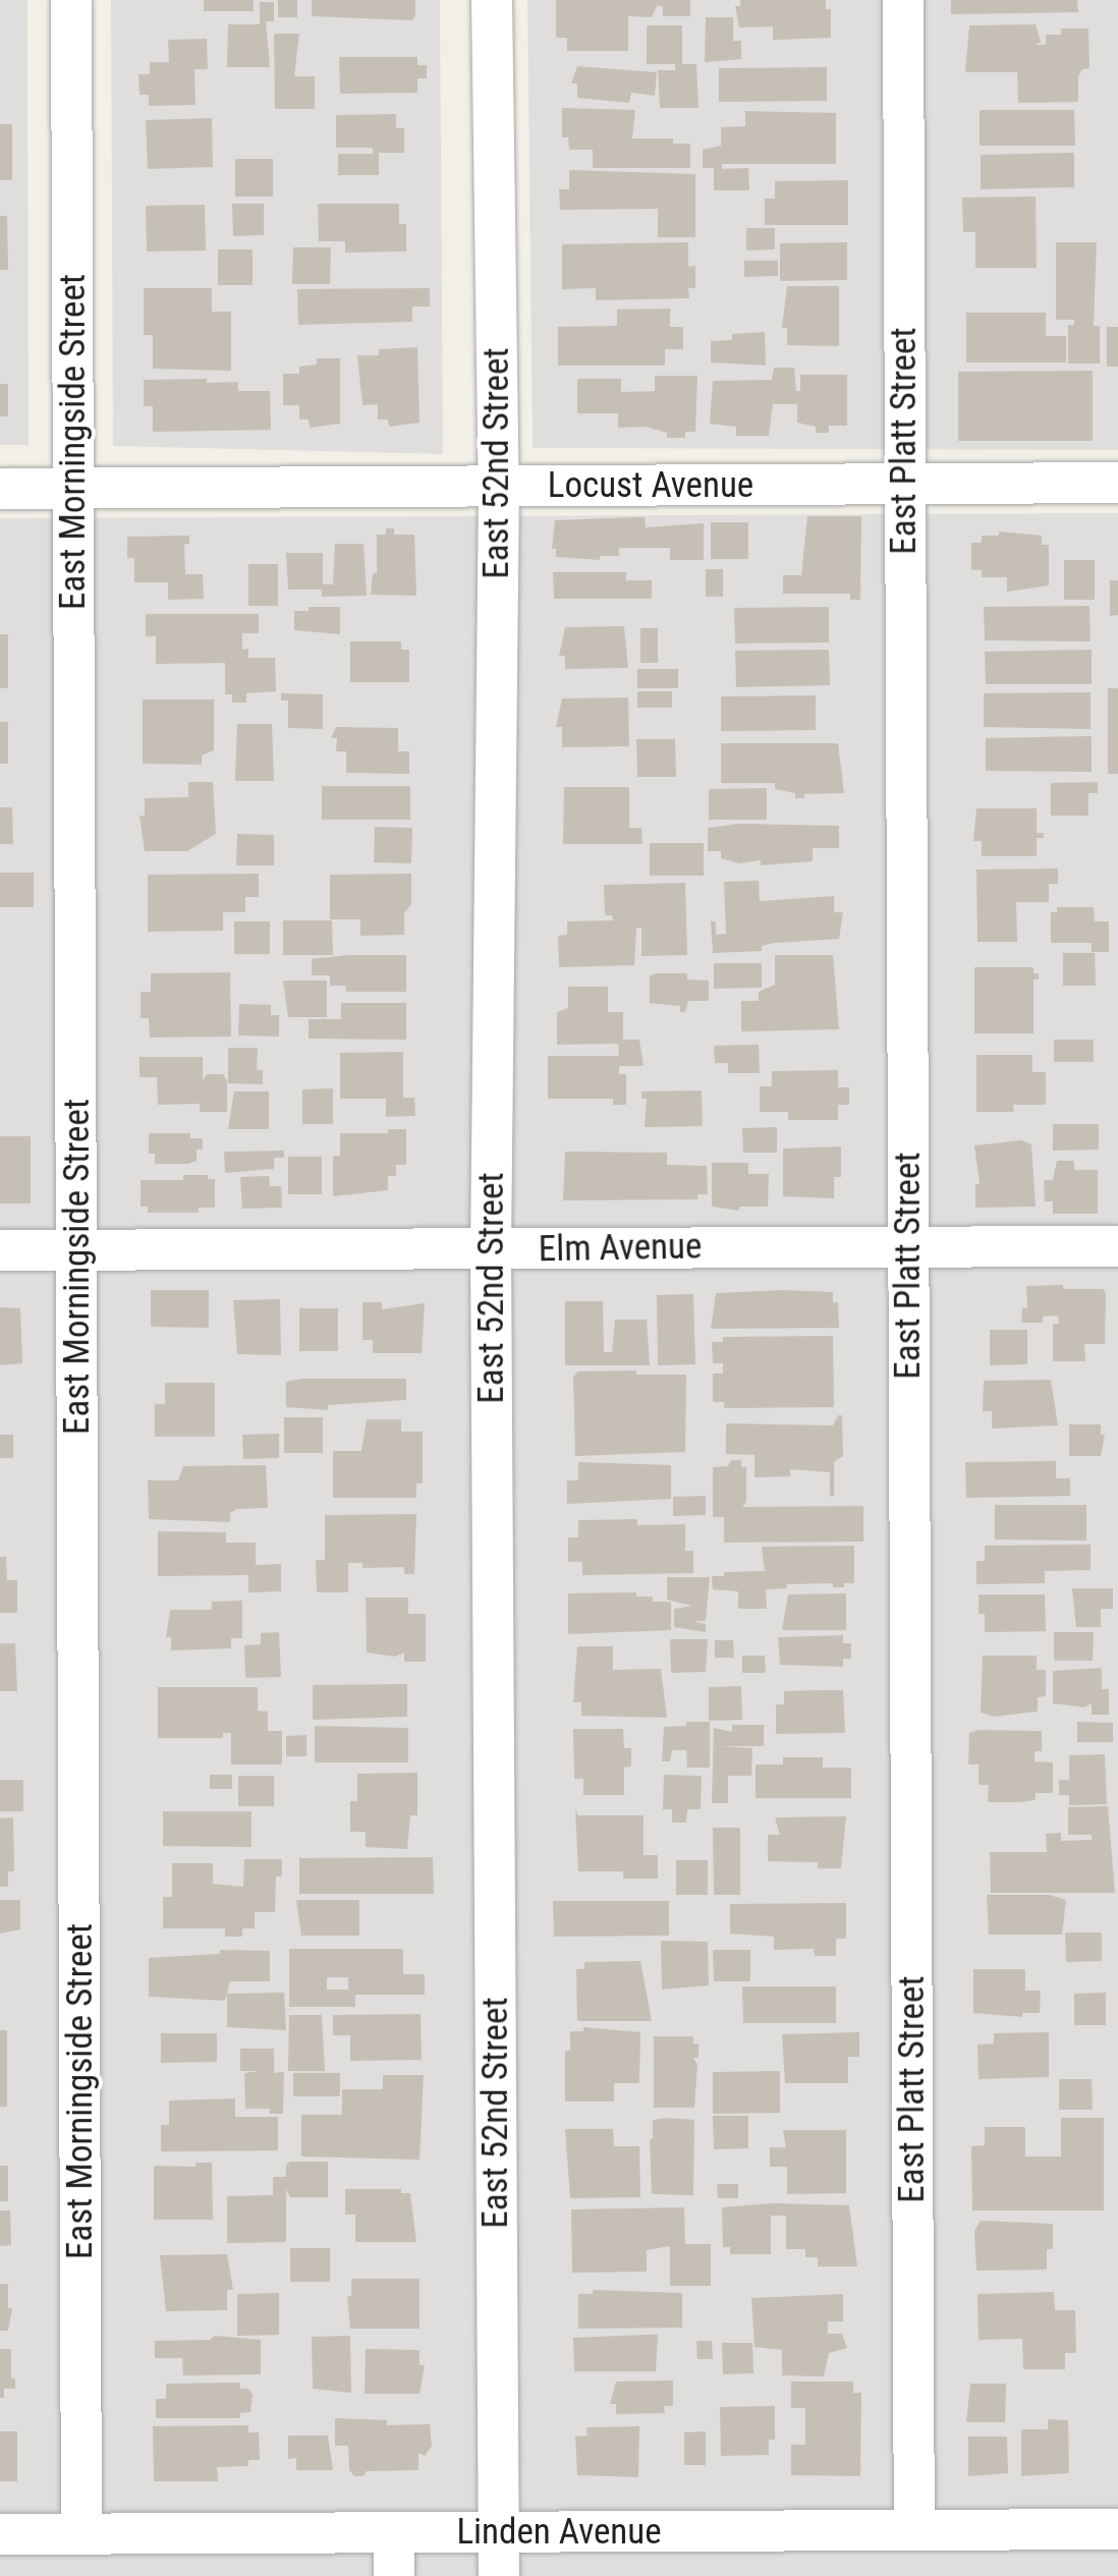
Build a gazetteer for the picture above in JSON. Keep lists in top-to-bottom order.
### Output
{
  "streets": {
    "street": [
      "East Platt Street",
      "East Morningside Street",
      "East 52nd Street",
      "Locust Avenue",
      "Elm Avenue",
      "Linden Avenue"
    ]
  },
  "crossings": [
    ["East Platt Street", "Locust Avenue"],
    ["East Platt Street", "Elm Avenue"],
    ["East Platt Street", "Linden Avenue"],
    ["East Morningside Street", "Locust Avenue"],
    ["East Morningside Street", "Elm Avenue"],
    ["East Morningside Street", "Linden Avenue"],
    ["East 52nd Street", "Locust Avenue"],
    ["East 52nd Street", "Elm Avenue"],
    ["East 52nd Street", "Linden Avenue"]
  ]
}
